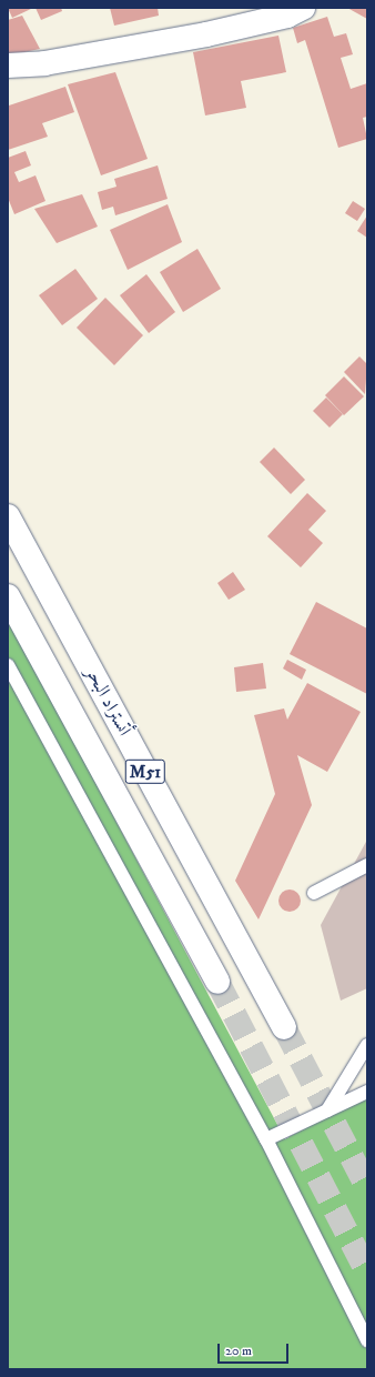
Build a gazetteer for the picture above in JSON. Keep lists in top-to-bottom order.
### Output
{
  "streets": {
    "main road": ["أتستراد البحر", "M51"]
  },
  "scale_bar": "20 m"
}
